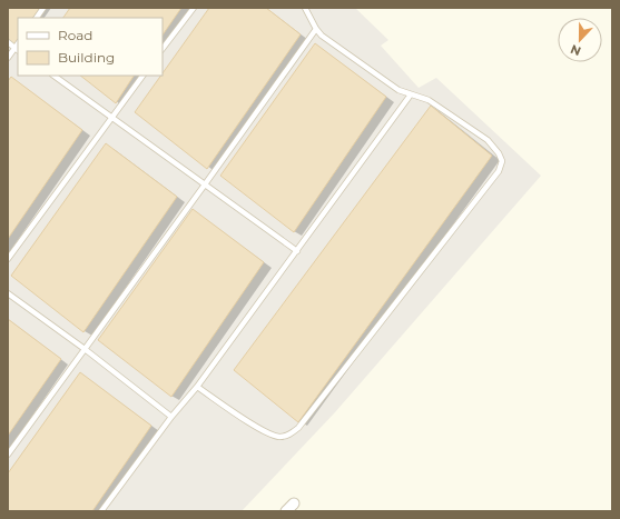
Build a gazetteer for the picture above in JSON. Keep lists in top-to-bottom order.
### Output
{
  "legend": ["Road", "Building"],
  "north": "bottom"
}
